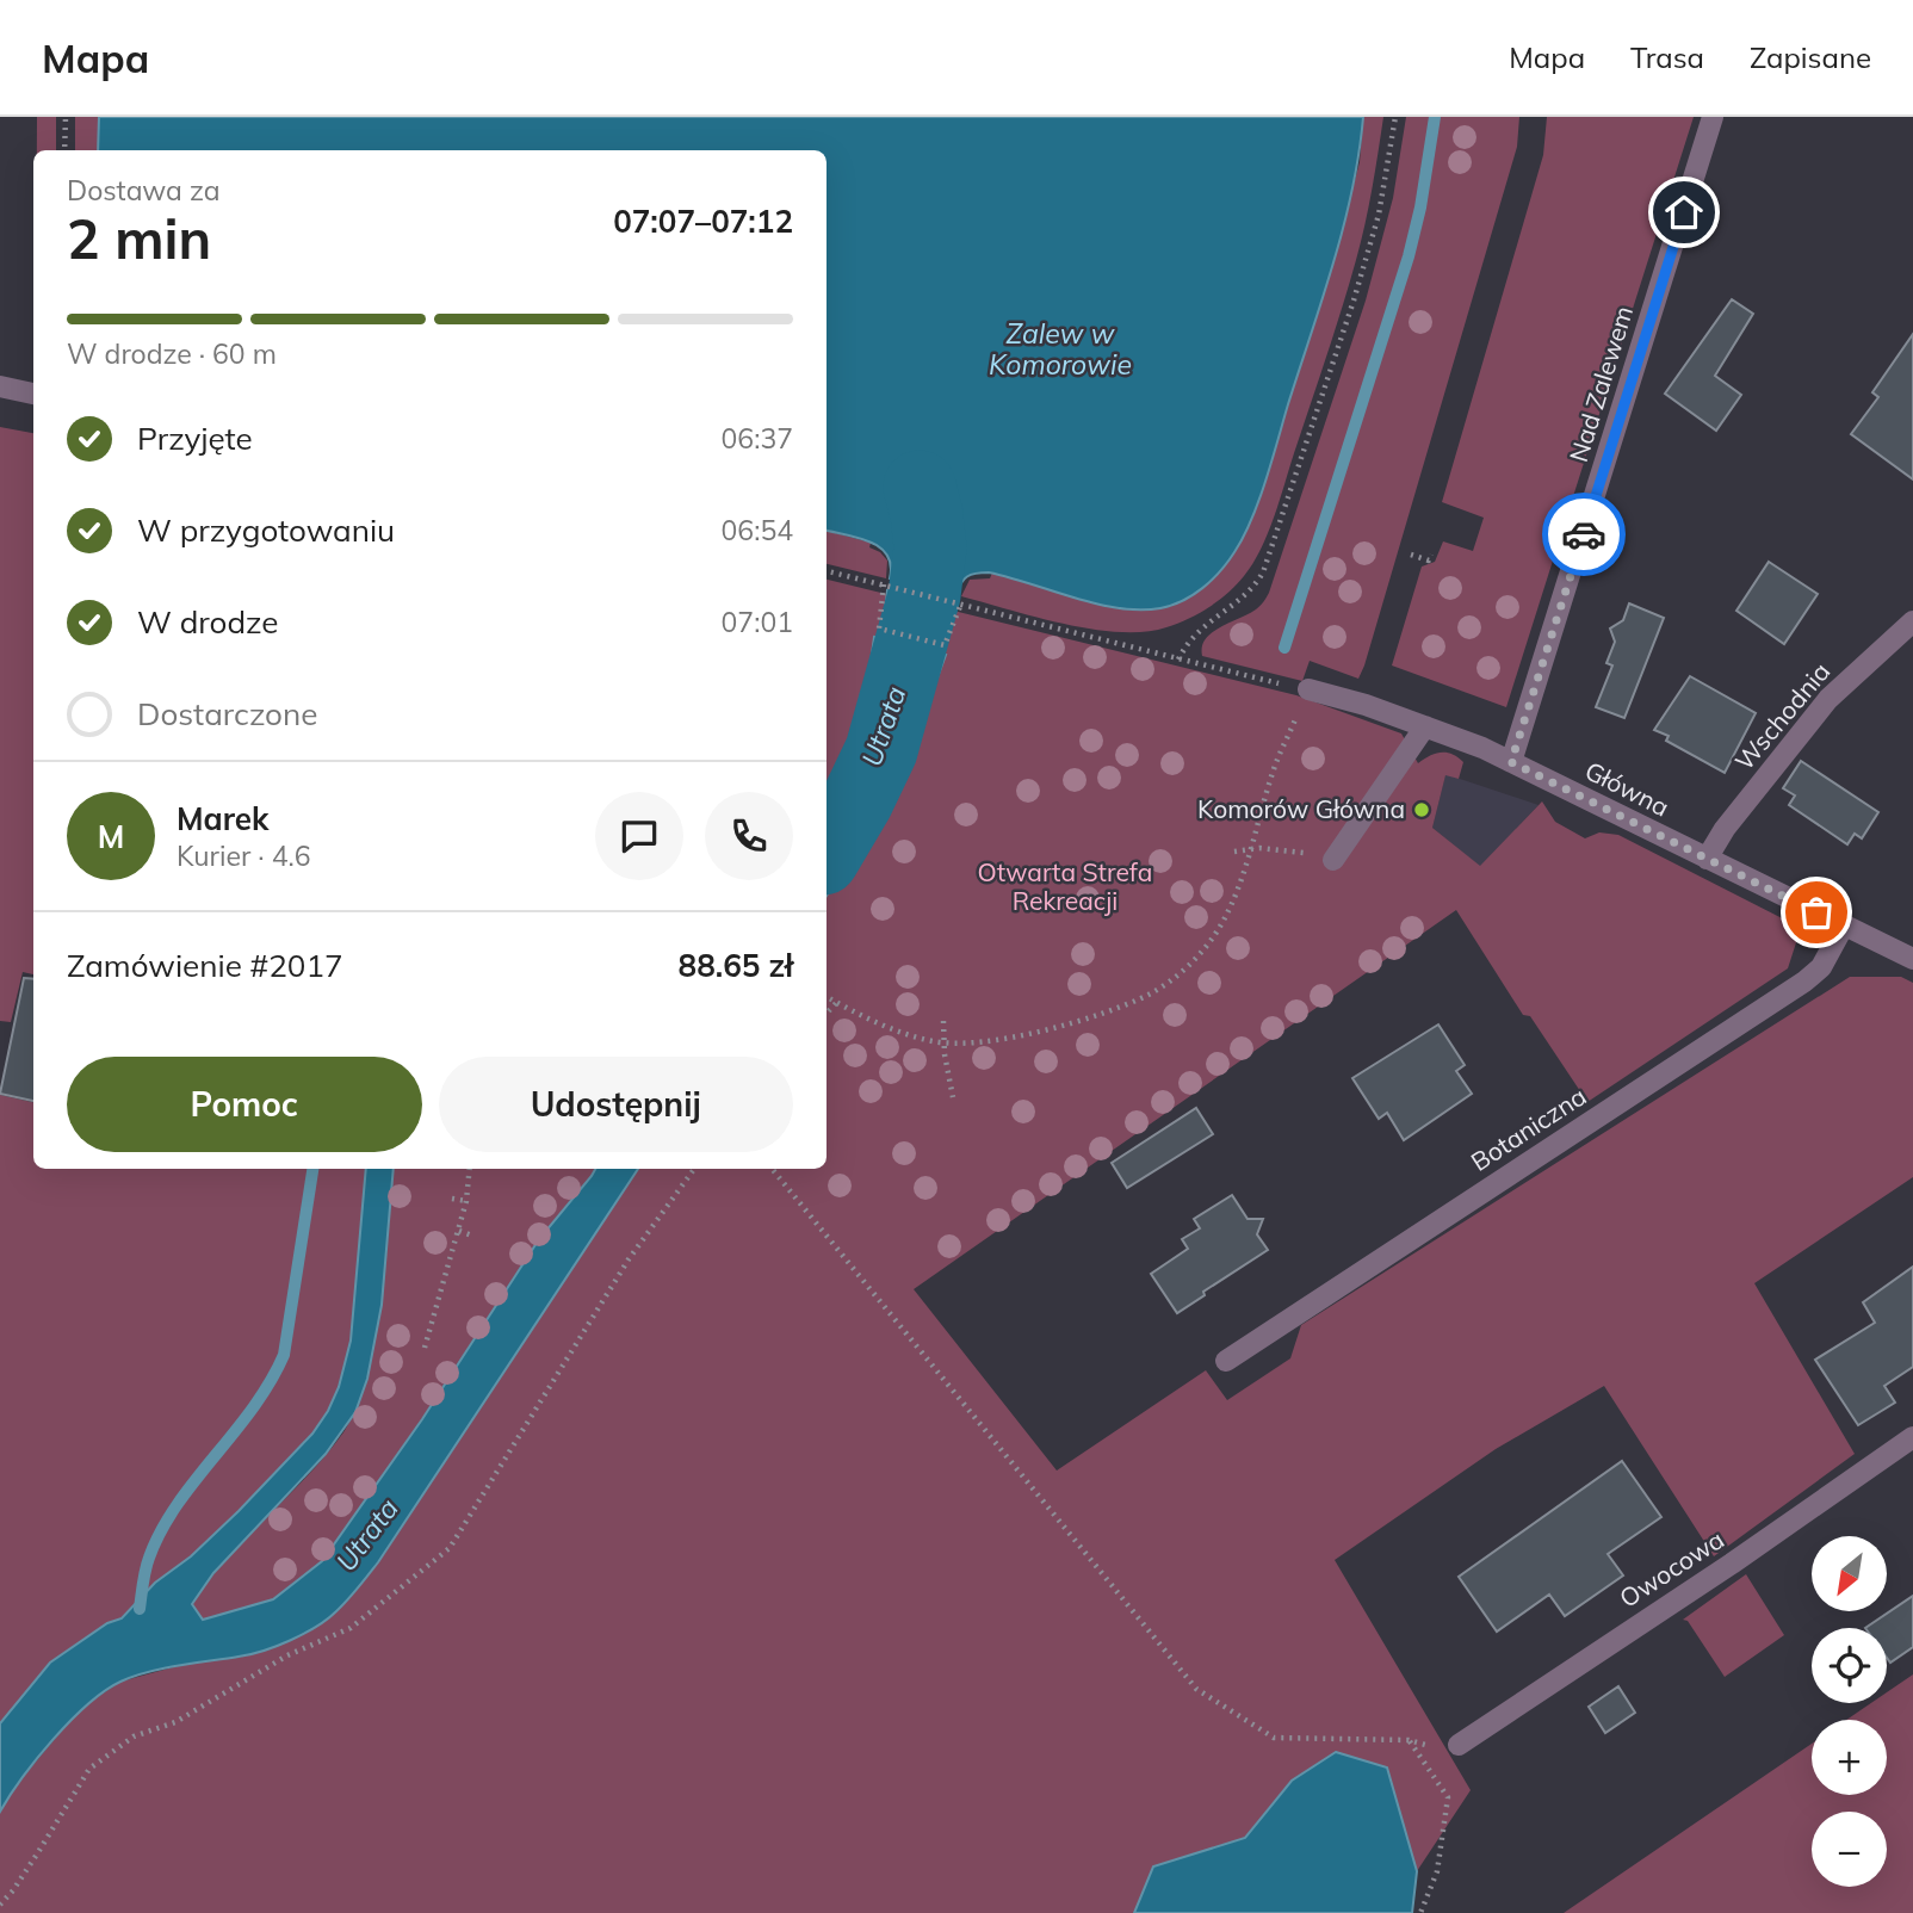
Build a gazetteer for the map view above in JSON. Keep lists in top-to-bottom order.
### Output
{
  "streets": {
    "street": [
      "Nad Zalewem",
      "Wschodnia",
      "Główna",
      "Botaniczna",
      "Owocowa"
    ]
  },
  "crossings": [
    ["Nad Zalewem", "Główna"],
    ["Wschodnia", "Główna"],
    ["Główna", "Botaniczna"]
  ],
  "water": ["Zalew w Komorowie", "Utrata"],
  "parks": ["Otwarta Strefa Rekreacji"],
  "places": ["Komorów Główna"],
  "north": "bottom left",
  "page": {
    "header": "Mapa",
    "nav": ["Mapa", "Trasa", "Zapisane"],
    "heading": ["2 min", "Dostawa za", "07:07–07:12"],
    "panel": [
      "Marek",
      "Kurier · 4.6",
      "Zamówienie #2017",
      "88.65 zł"
    ],
    "bar": "W drodze · 60 m",
    "list": [
      ["Przyjęte", "06:37"],
      ["W przygotowaniu", "06:54"],
      ["W drodze", "07:01"],
      "Dostarczone"
    ],
    "round": "M",
    "buttons": ["Pomoc", "Udostępnij"],
    "map_buttons": ["+", "−"]
  }
}
